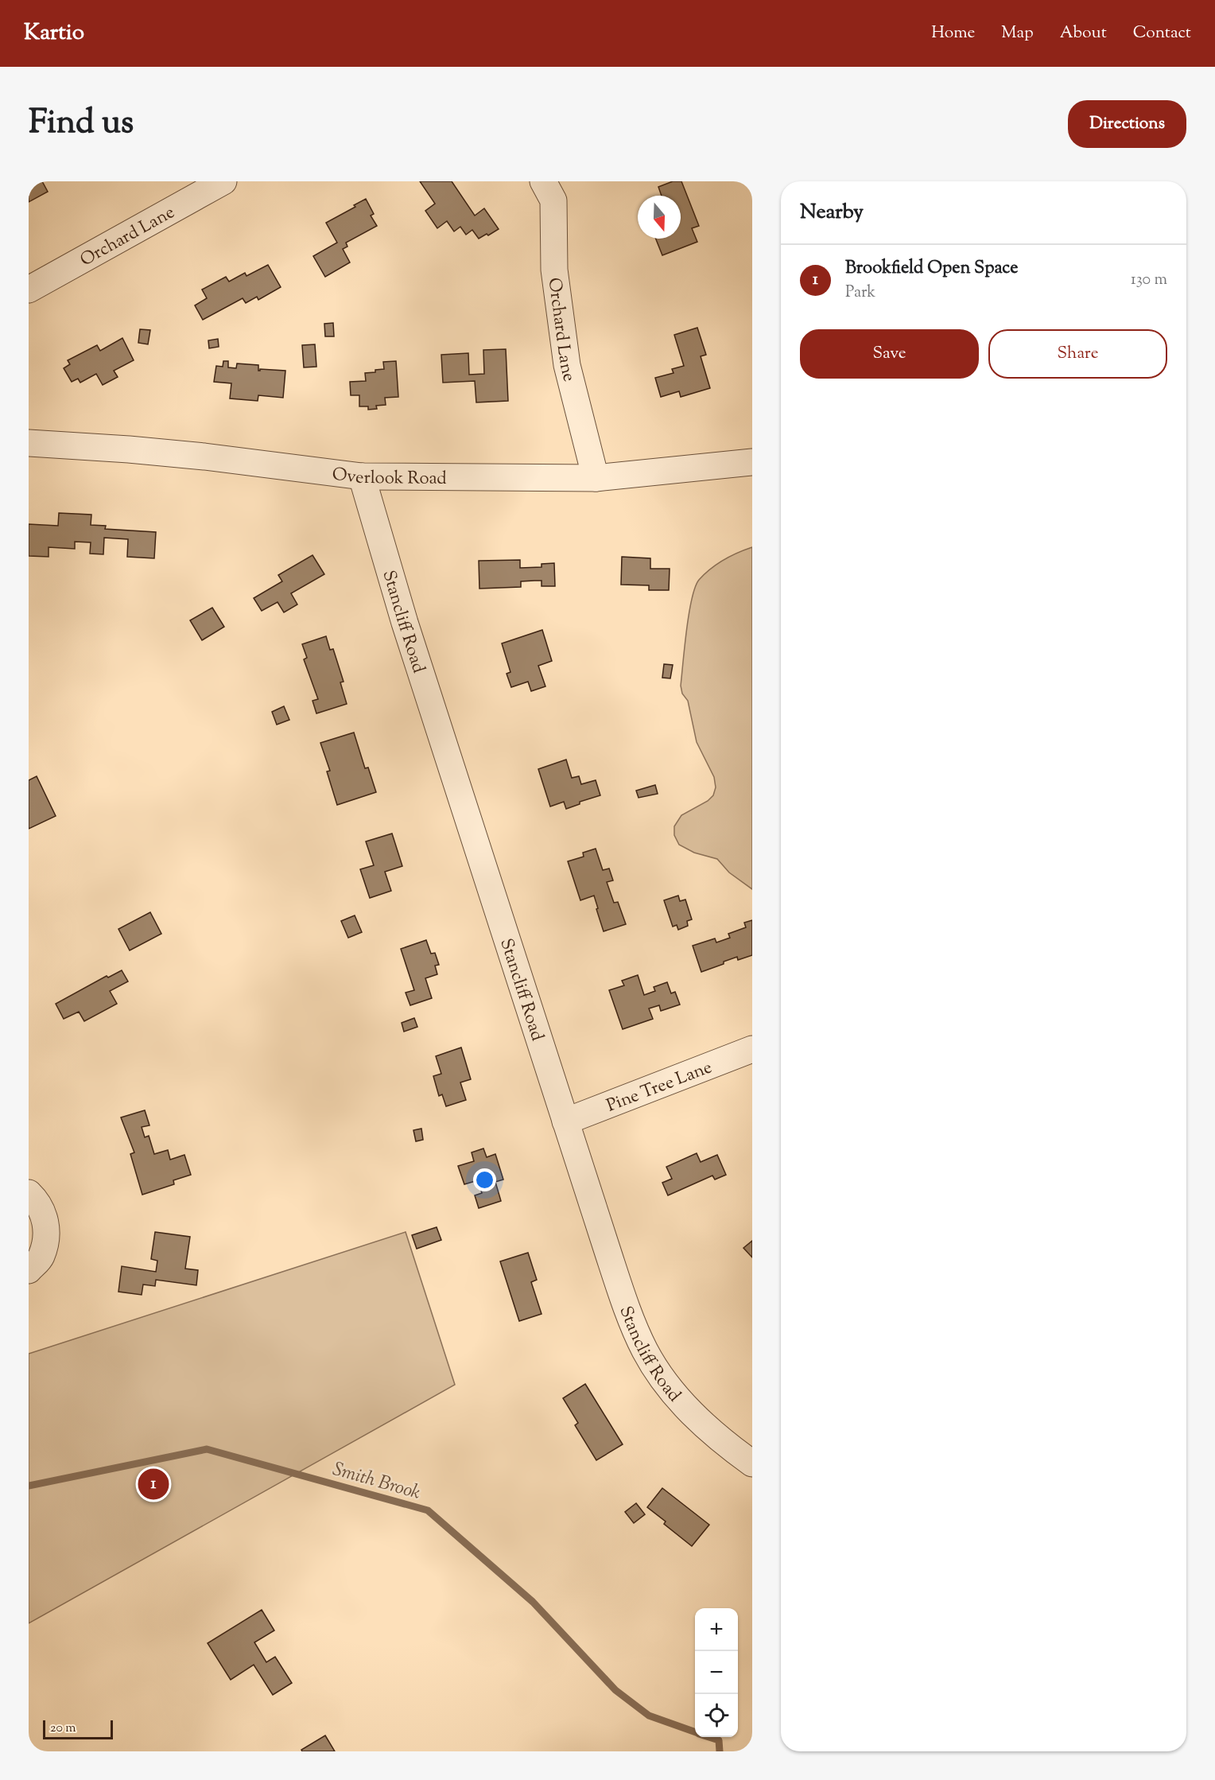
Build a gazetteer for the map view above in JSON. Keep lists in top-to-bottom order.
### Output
{
  "streets": {
    "street": [
      "Orchard Lane",
      "Overlook Road",
      "Stancliff Road",
      "Pine Tree Lane"
    ]
  },
  "crossings": [
    ["Orchard Lane", "Overlook Road"],
    ["Overlook Road", "Stancliff Road"],
    ["Stancliff Road", "Pine Tree Lane"]
  ],
  "water": ["Smith Brook"],
  "scale_bar": "20 m",
  "north": "bottom",
  "page": {
    "header": "Kartio",
    "nav": [
      "Home",
      "Map",
      "About",
      "Contact"
    ],
    "title": "Find us",
    "buttons": [
      "Directions",
      ["Save", "Share"]
    ],
    "heading": "Nearby",
    "list": [
      {
        "mark": "1",
        "name": "Brookfield Open Space",
        "note": "Park",
        "value": "130 m"
      }
    ],
    "pins": "1",
    "map_buttons": ["+", "−"],
    "scale": "20 m"
  }
}
